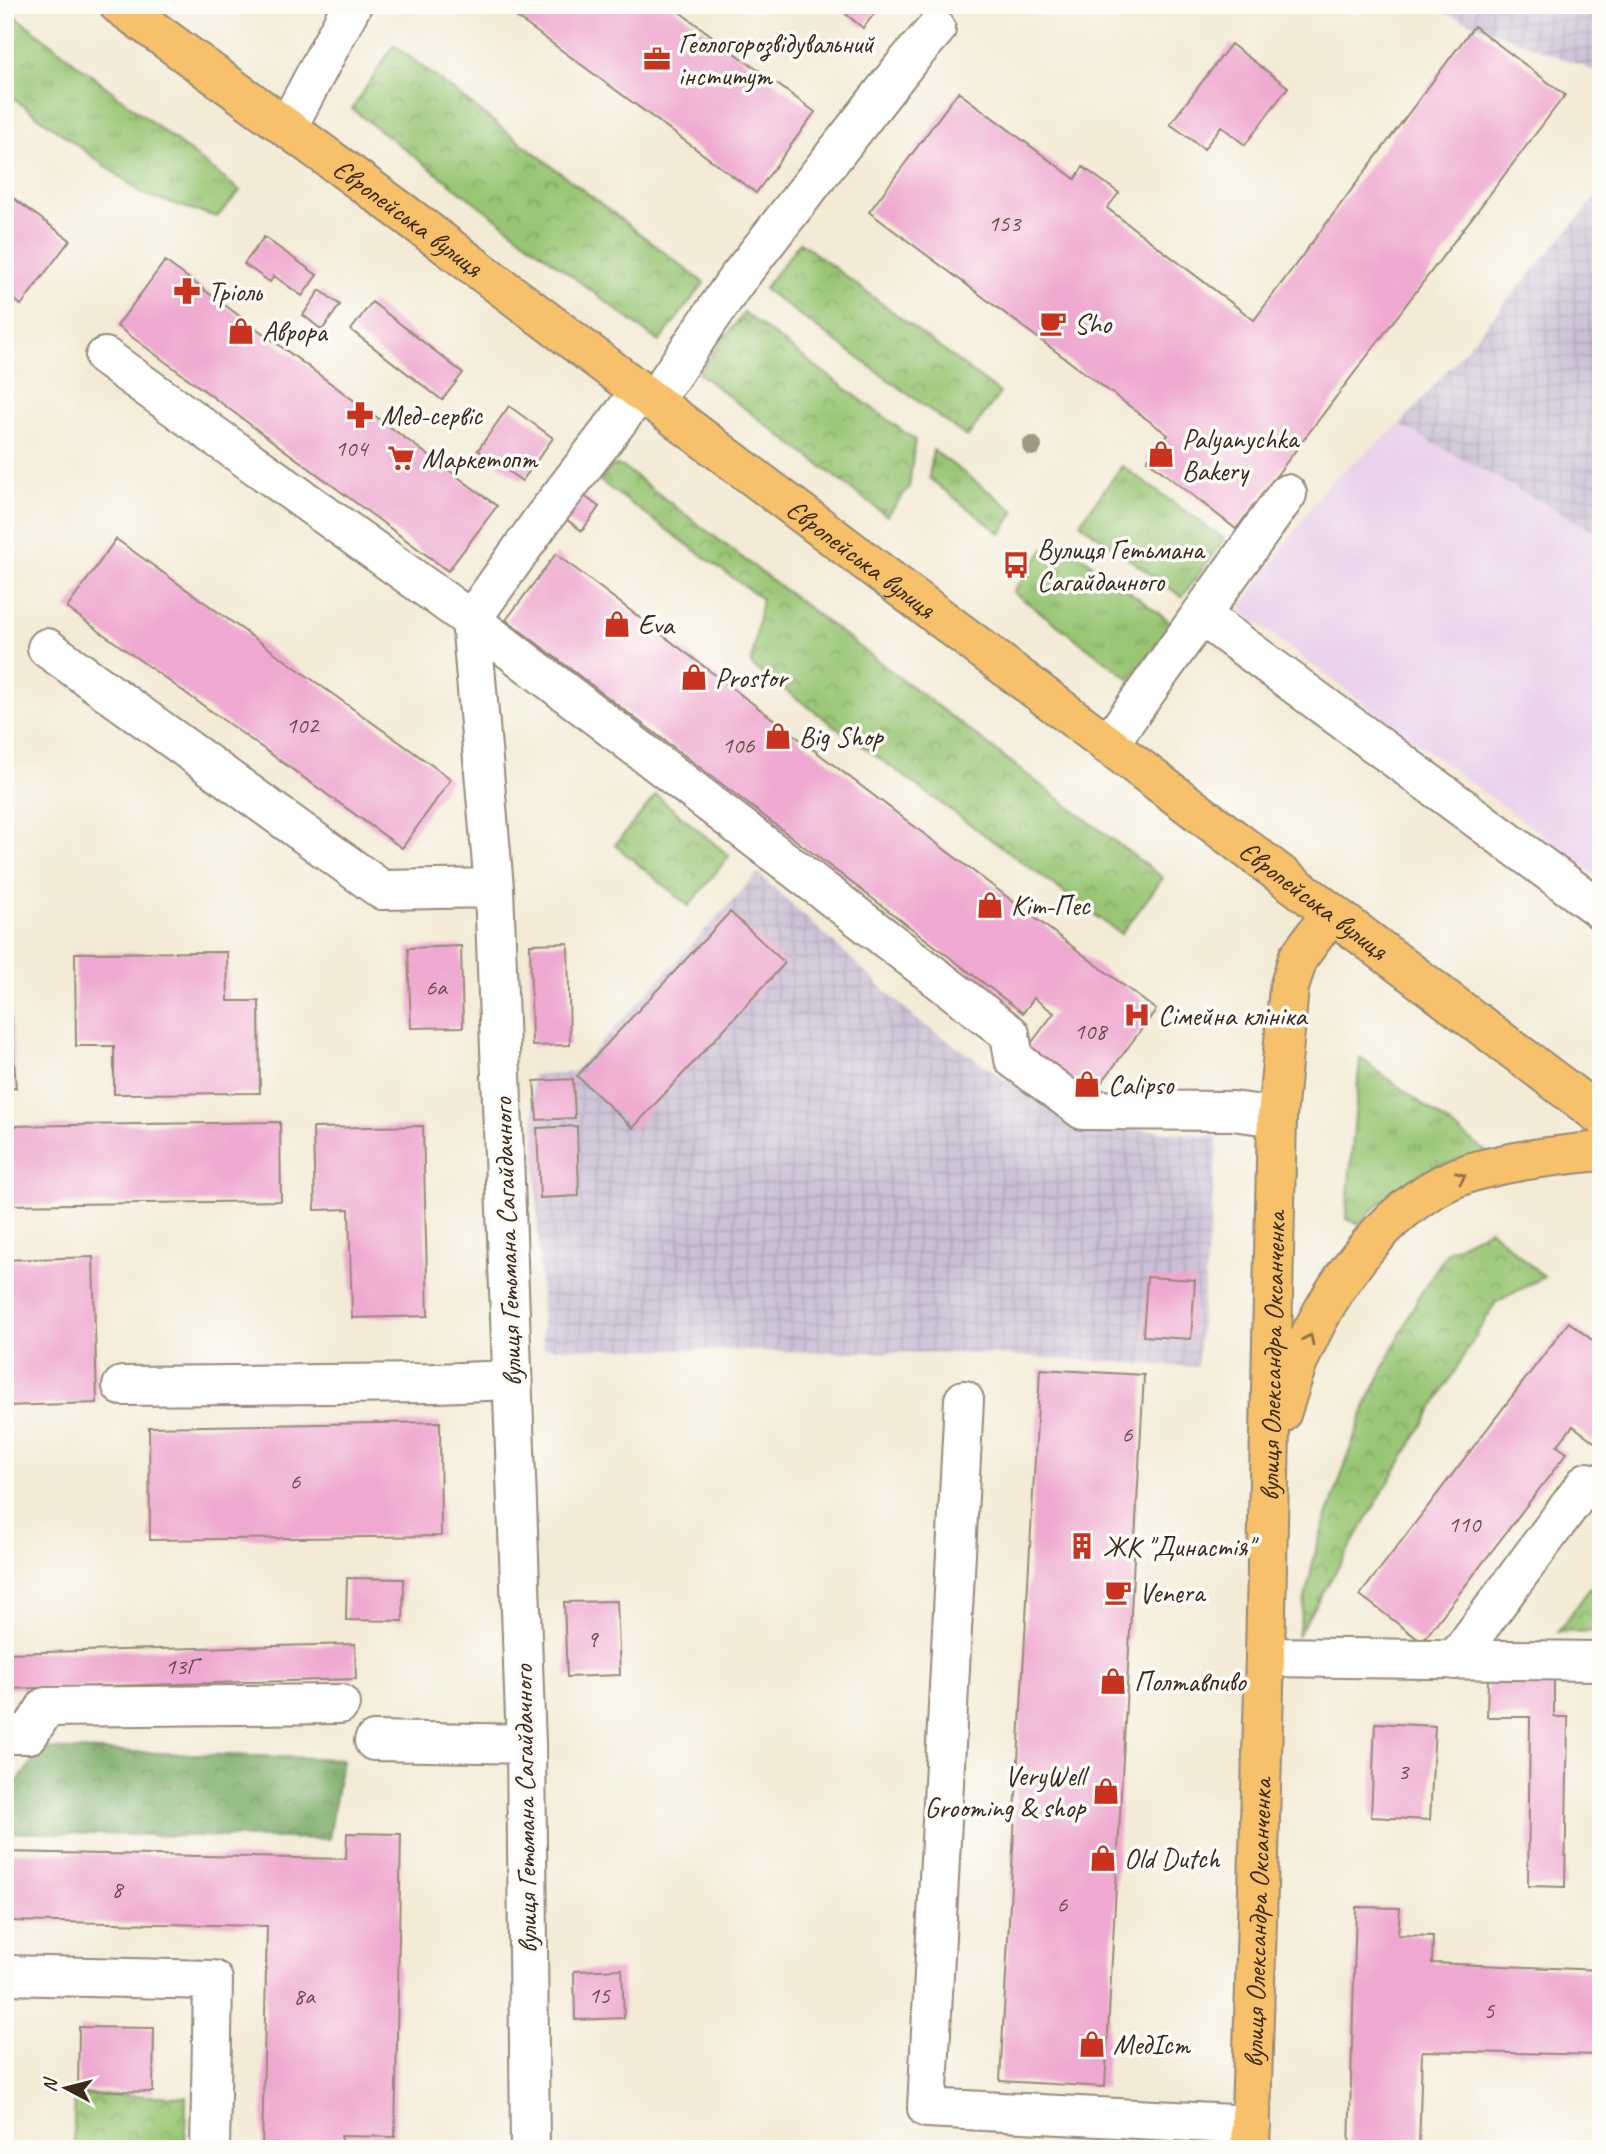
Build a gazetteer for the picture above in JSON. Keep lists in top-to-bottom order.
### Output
{
  "streets": {
    "main road": ["Європейська вулиця", "вулиця Олександра Оксанченка"],
    "street": ["вулиця Гетьмана Сагайдачного"]
  },
  "crossings": [
    ["Європейська вулиця", "вулиця Олександра Оксанченка"]
  ],
  "places": {
    "office": ["Геологорозвідувальний інститут"],
    "pharmacy": ["Тріоль", "Мед-сервіс"],
    "cafe": ["Sho", "Venera"],
    "shop": [
      "Аврора",
      "Palyanychka Bakery",
      "Eva",
      "Prostor",
      "Big Shop",
      "Кіт-Пес",
      "Calipso",
      "Полтавпиво",
      "VeryWell Grooming & shop",
      "Old Dutch",
      "МедІст"
    ],
    "supermarket": ["Маркетопт"],
    "bus stop": ["Вулиця Гетьмана Сагайдачного"],
    "hospital": ["Сімейна клініка"],
    "building": ["ЖК \"Династія\""]
  },
  "house_numbers": [
    "153",
    "104",
    "102",
    "106",
    "6а",
    "108",
    "6",
    "6",
    "110",
    "9",
    "13Г",
    "3",
    "8",
    "6",
    "15",
    "8а",
    "5"
  ],
  "north": "left"
}
